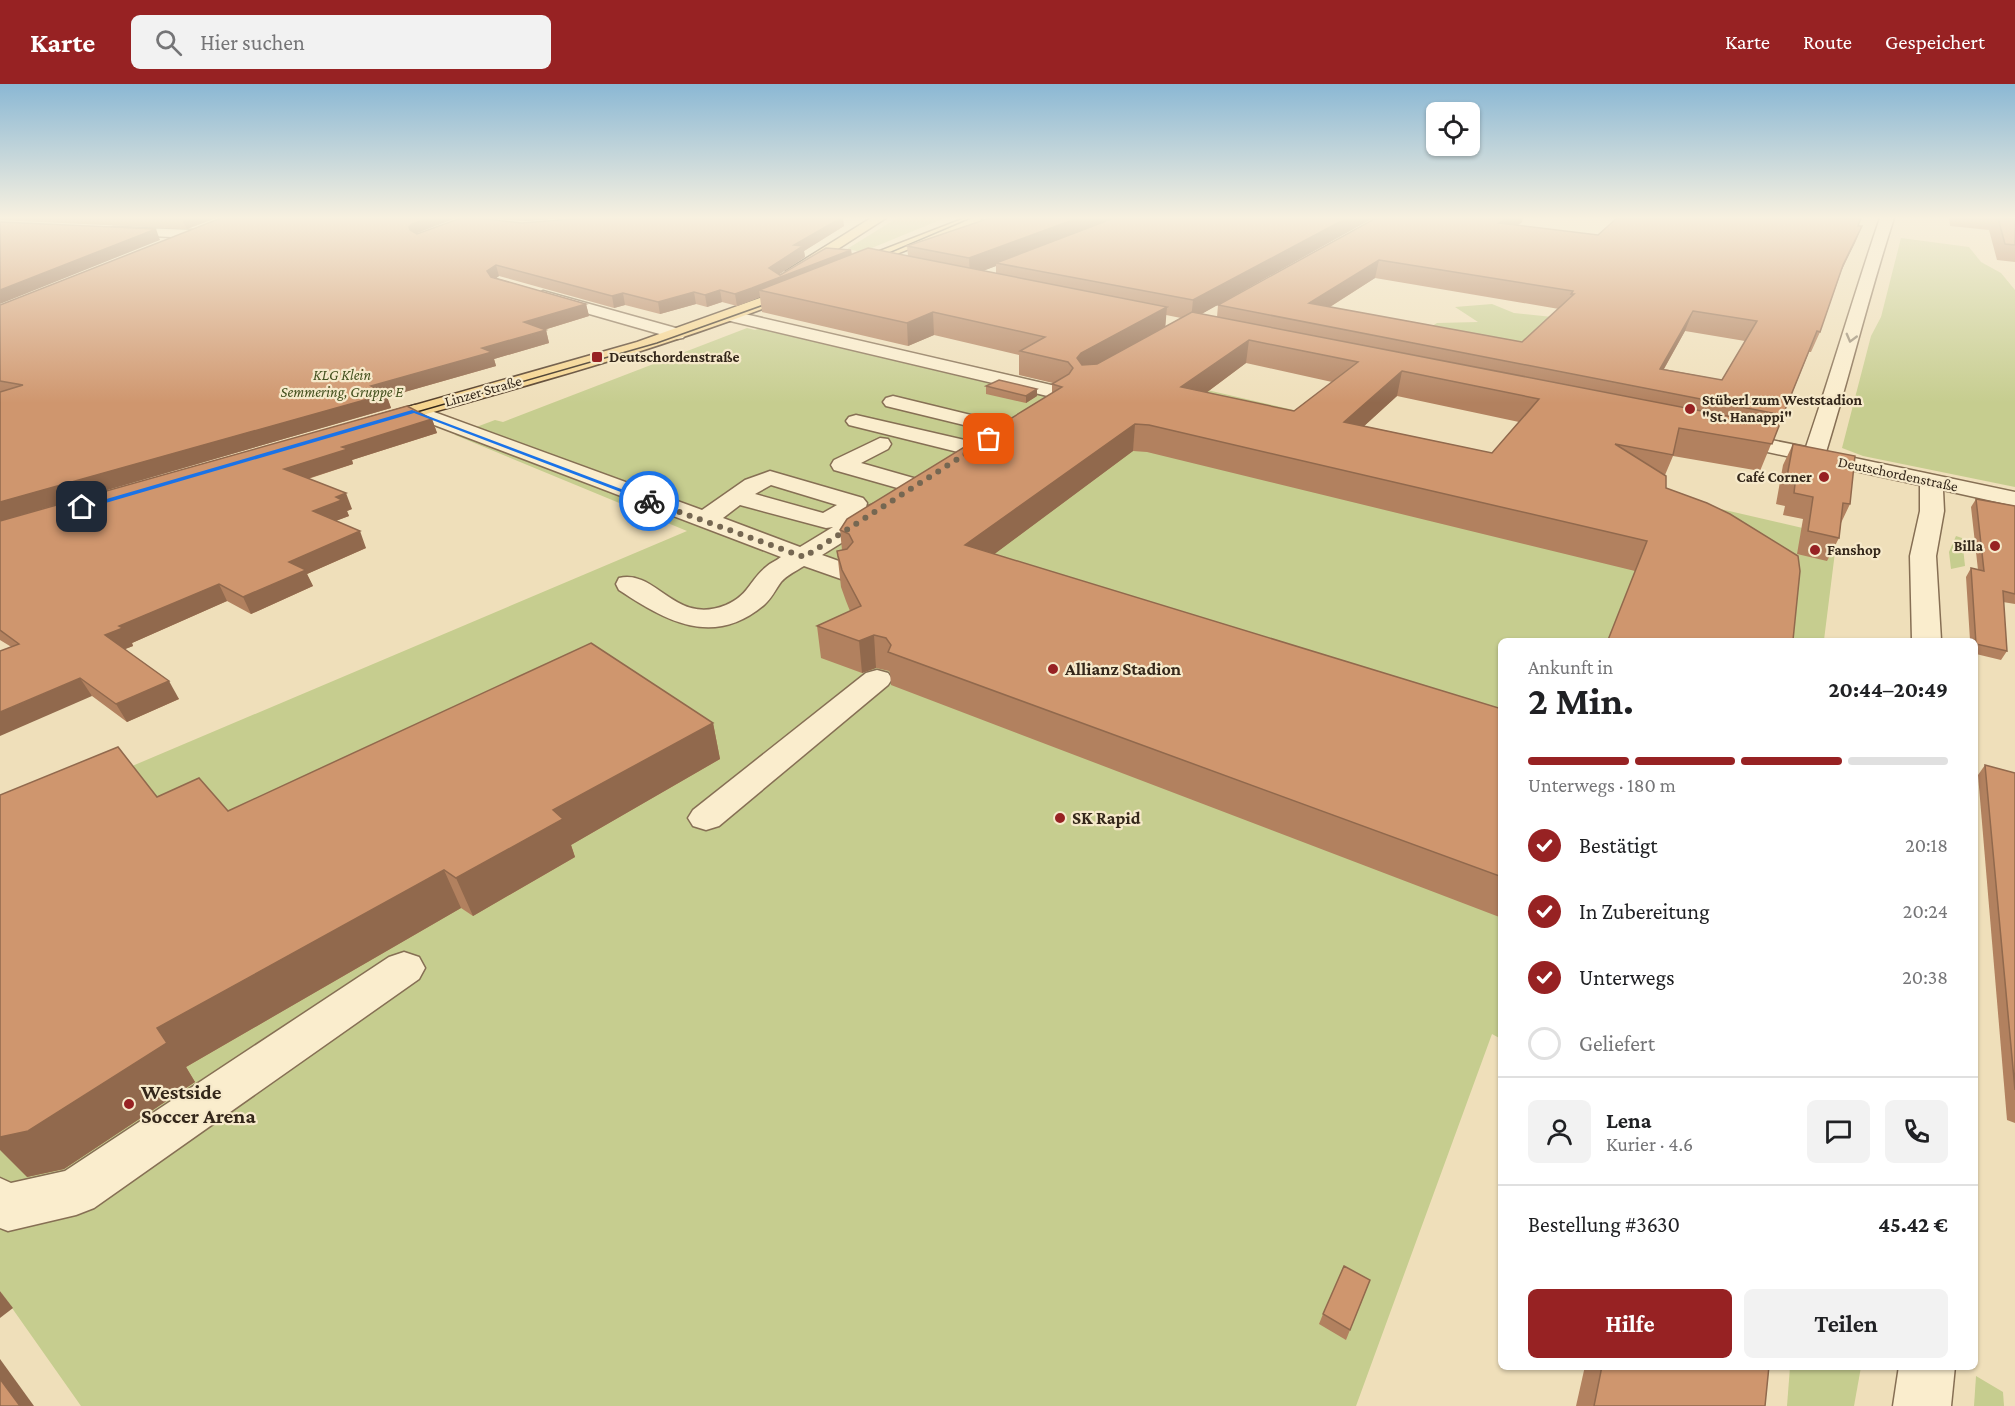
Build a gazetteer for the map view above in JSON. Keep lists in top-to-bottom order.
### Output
{
  "streets": {
    "main road": ["Linzer Straße"],
    "street": ["Deutschordenstraße"]
  },
  "parks": ["KLG Klein Semmering, Gruppe E"],
  "places": {
    "transit": ["Deutschordenstraße"],
    "other": [
      "Stüberl zum Weststadion \"St. Hanappi\"",
      "Café Corner",
      "Billa",
      "Fanshop",
      "Allianz Stadion",
      "SK Rapid",
      "Westside Soccer Arena"
    ]
  },
  "page": {
    "header": "Karte",
    "search": "Hier suchen",
    "nav": ["Karte", "Route", "Gespeichert"],
    "heading": ["2 Min.", "Ankunft in", "20:44–20:49"],
    "panel": [
      "Lena",
      "Kurier · 4.6",
      "Bestellung #3630",
      "45.42 €"
    ],
    "bar": "Unterwegs · 180 m",
    "list": [
      ["Bestätigt", "20:18"],
      ["In Zubereitung", "20:24"],
      ["Unterwegs", "20:38"],
      "Geliefert"
    ],
    "buttons": ["Hilfe", "Teilen"]
  }
}
